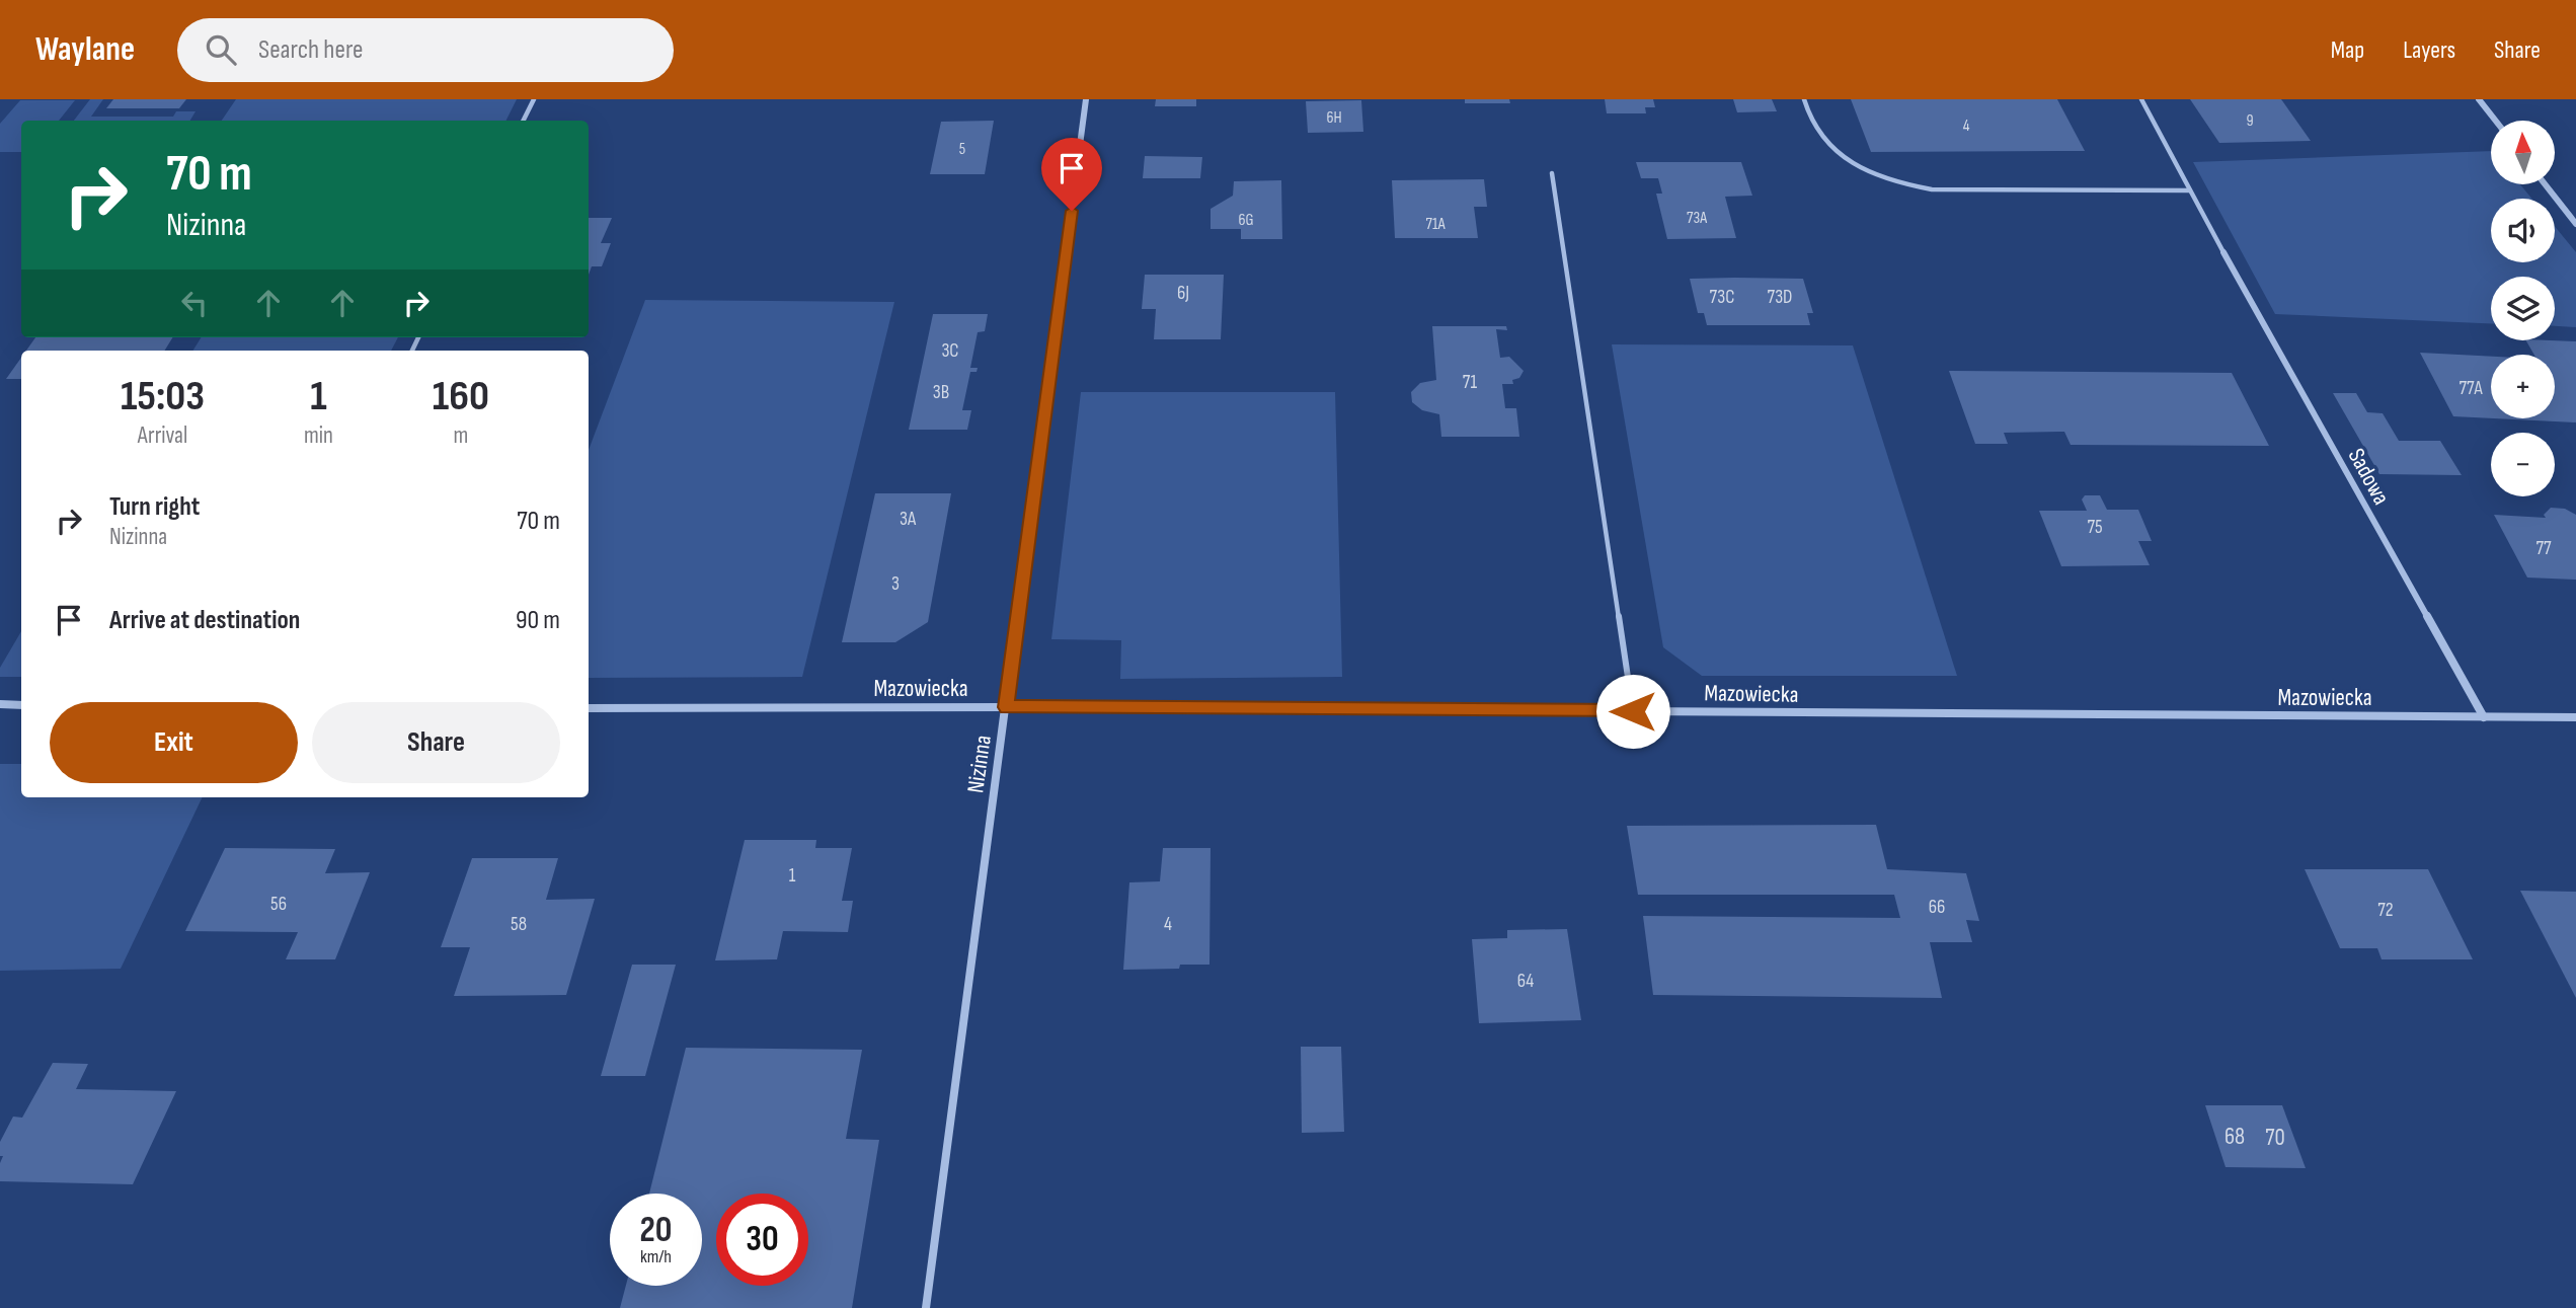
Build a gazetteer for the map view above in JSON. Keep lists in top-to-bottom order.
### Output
{
  "streets": {
    "street": ["Sadowa", "Mazowiecka", "Nizinna"]
  },
  "crossings": [
    ["Sadowa", "Mazowiecka"],
    ["Mazowiecka", "Nizinna"]
  ],
  "house_numbers": [
    "6H",
    "9",
    "4",
    "5",
    "73A",
    "6G",
    "71A",
    "6J",
    "73C",
    "73D",
    "3C",
    "71",
    "77A",
    "3B",
    "3A",
    "75",
    "77",
    "3",
    "1",
    "56",
    "66",
    "72",
    "58",
    "4",
    "64",
    "68",
    "70"
  ],
  "north": "top",
  "page": {
    "header": "Waylane",
    "search": "Search here",
    "nav": ["Map", "Layers", "Share"],
    "map_buttons": ["+", "−"],
    "turn": ["70 m", "Nizinna"],
    "eta": [
      "15:03",
      "Arrival",
      "1",
      "min",
      "160",
      "m"
    ],
    "list": [
      {
        "name": "Turn right",
        "note": "Nizinna",
        "value": "70 m"
      },
      {
        "name": "Arrive at destination",
        "value": "90 m"
      }
    ],
    "buttons": ["Exit", "Share"],
    "speed": "20 km/h",
    "limit": "30"
  }
}
